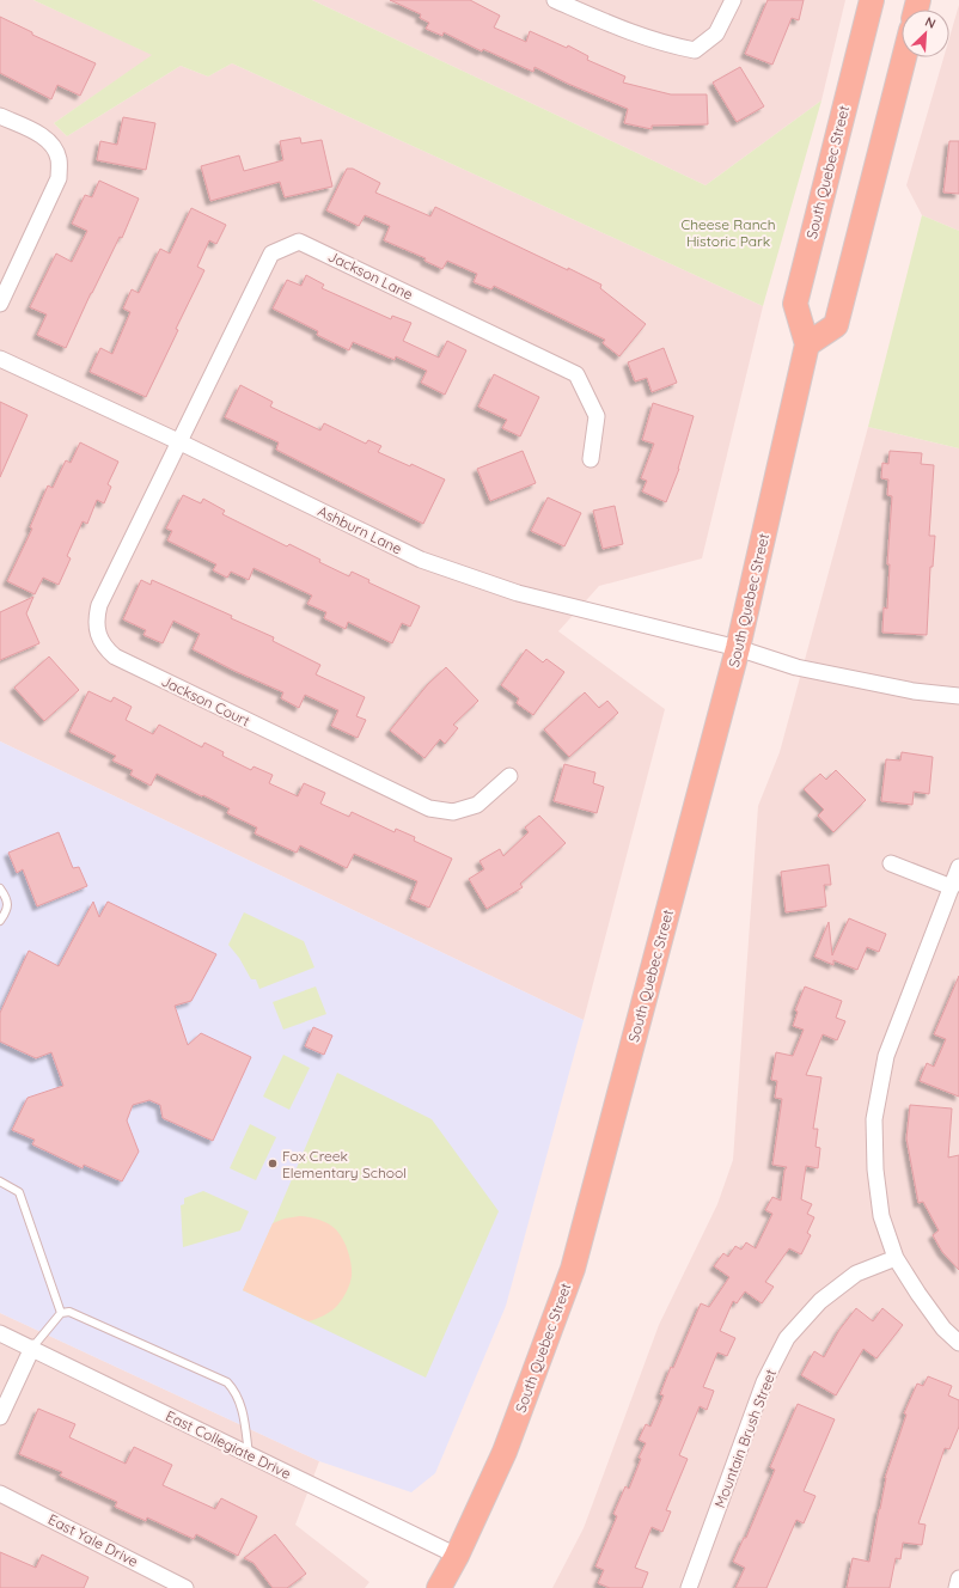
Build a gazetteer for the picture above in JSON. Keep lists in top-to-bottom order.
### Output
{
  "streets": {
    "main road": ["South Quebec Street"],
    "street": [
      "Jackson Lane",
      "Ashburn Lane",
      "Jackson Court",
      "Mountain Brush Street",
      "East Collegiate Drive",
      "East Yale Drive"
    ]
  },
  "crossings": [
    ["South Quebec Street", "Ashburn Lane"],
    ["South Quebec Street", "East Collegiate Drive"],
    ["Jackson Lane", "Ashburn Lane"],
    ["Jackson Lane", "Jackson Court"],
    ["Ashburn Lane", "Jackson Court"]
  ],
  "parks": ["Cheese Ranch Historic Park"],
  "places": ["Fox Creek Elementary School"],
  "north": "top right"
}
